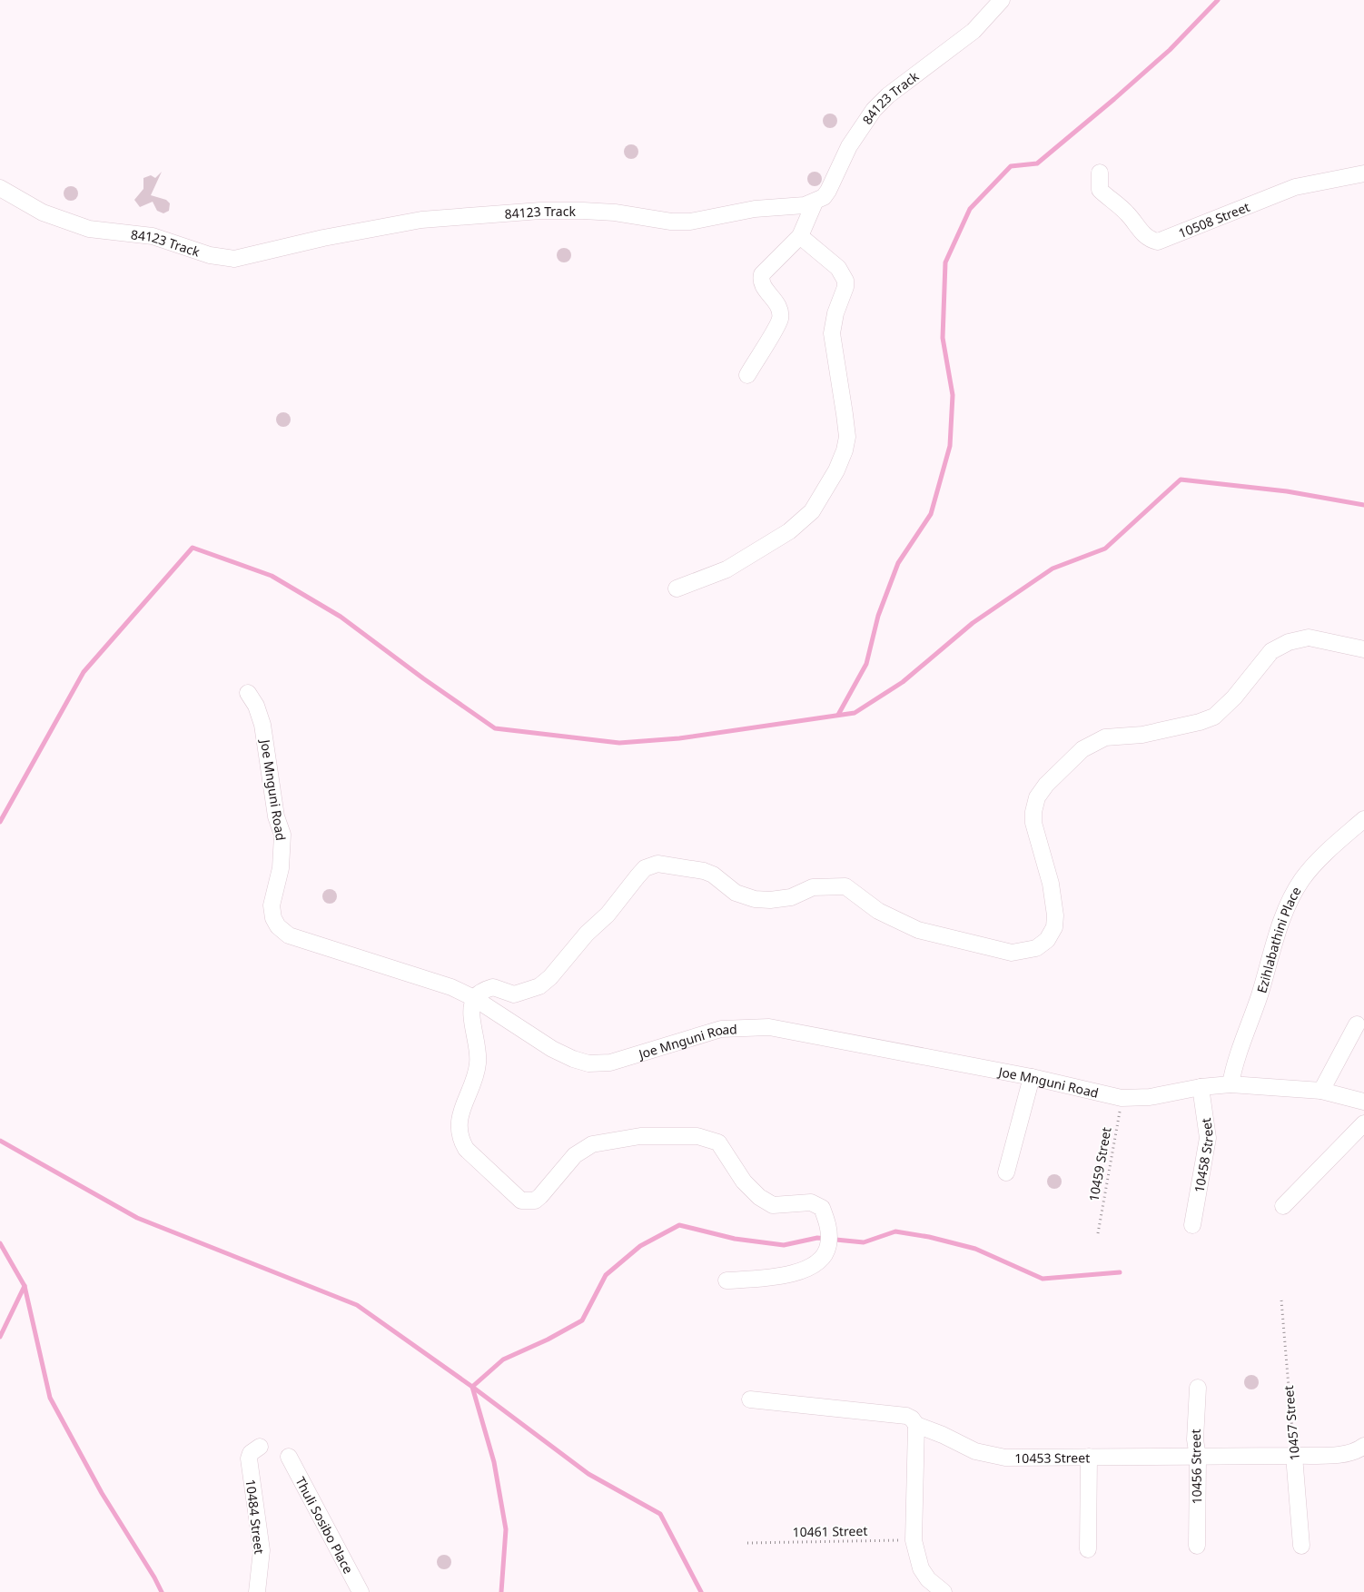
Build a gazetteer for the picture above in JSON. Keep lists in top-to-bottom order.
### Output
{
  "streets": {
    "street": [
      "84123 Track",
      "10508 Street",
      "Joe Mnguni Road",
      "Ezihlabathini Place",
      "10458 Street",
      "10457 Street",
      "10453 Street",
      "10456 Street",
      "10484 Street",
      "Thuli Sosibo Place"
    ],
    "path": ["10459 Street", "10461 Street"]
  },
  "crossings": [
    ["Joe Mnguni Road", "Ezihlabathini Place"],
    ["Joe Mnguni Road", "10458 Street"],
    ["Joe Mnguni Road", "10459 Street"],
    ["10457 Street", "10453 Street"],
    ["10453 Street", "10456 Street"]
  ]
}
